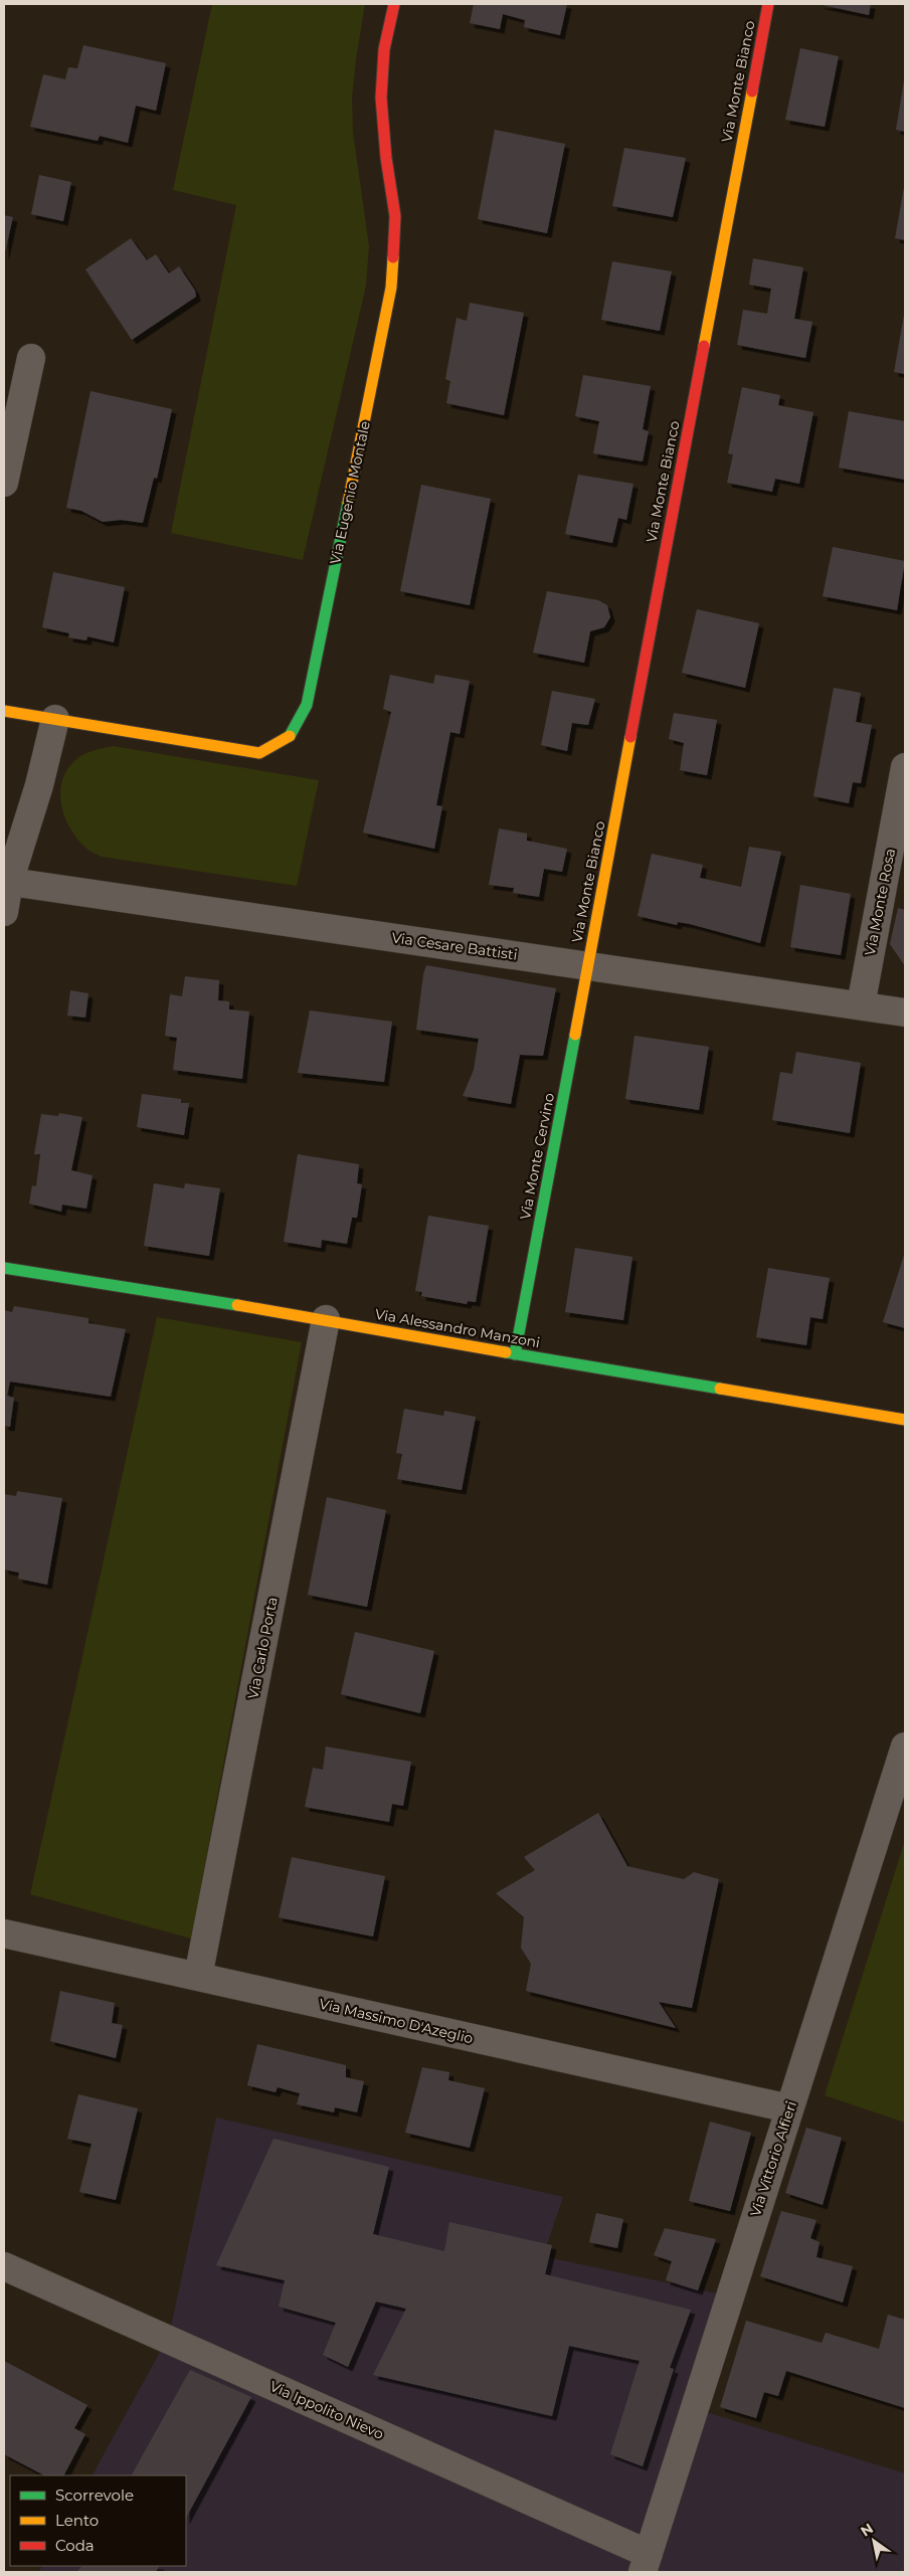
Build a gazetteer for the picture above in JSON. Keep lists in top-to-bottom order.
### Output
{
  "streets": {
    "street": [
      "Via Monte Bianco",
      "Via Eugenio Montale",
      "Via Monte Rosa",
      "Via Cesare Battisti",
      "Via Monte Cervino",
      "Via Alessandro Manzoni",
      "Via Carlo Porta",
      "Via Massimo D'Azeglio",
      "Via Vittorio Alfieri",
      "Via Ippolito Nievo"
    ]
  },
  "crossings": [
    ["Via Monte Bianco", "Via Cesare Battisti"],
    ["Via Monte Bianco", "Via Monte Cervino"],
    ["Via Monte Rosa", "Via Cesare Battisti"],
    ["Via Cesare Battisti", "Via Monte Cervino"],
    ["Via Monte Cervino", "Via Alessandro Manzoni"],
    ["Via Alessandro Manzoni", "Via Carlo Porta"],
    ["Via Carlo Porta", "Via Massimo D'Azeglio"],
    ["Via Massimo D'Azeglio", "Via Vittorio Alfieri"],
    ["Via Vittorio Alfieri", "Via Ippolito Nievo"]
  ],
  "legend": ["Scorrevole", "Lento", "Coda"],
  "north": "top left"
}
